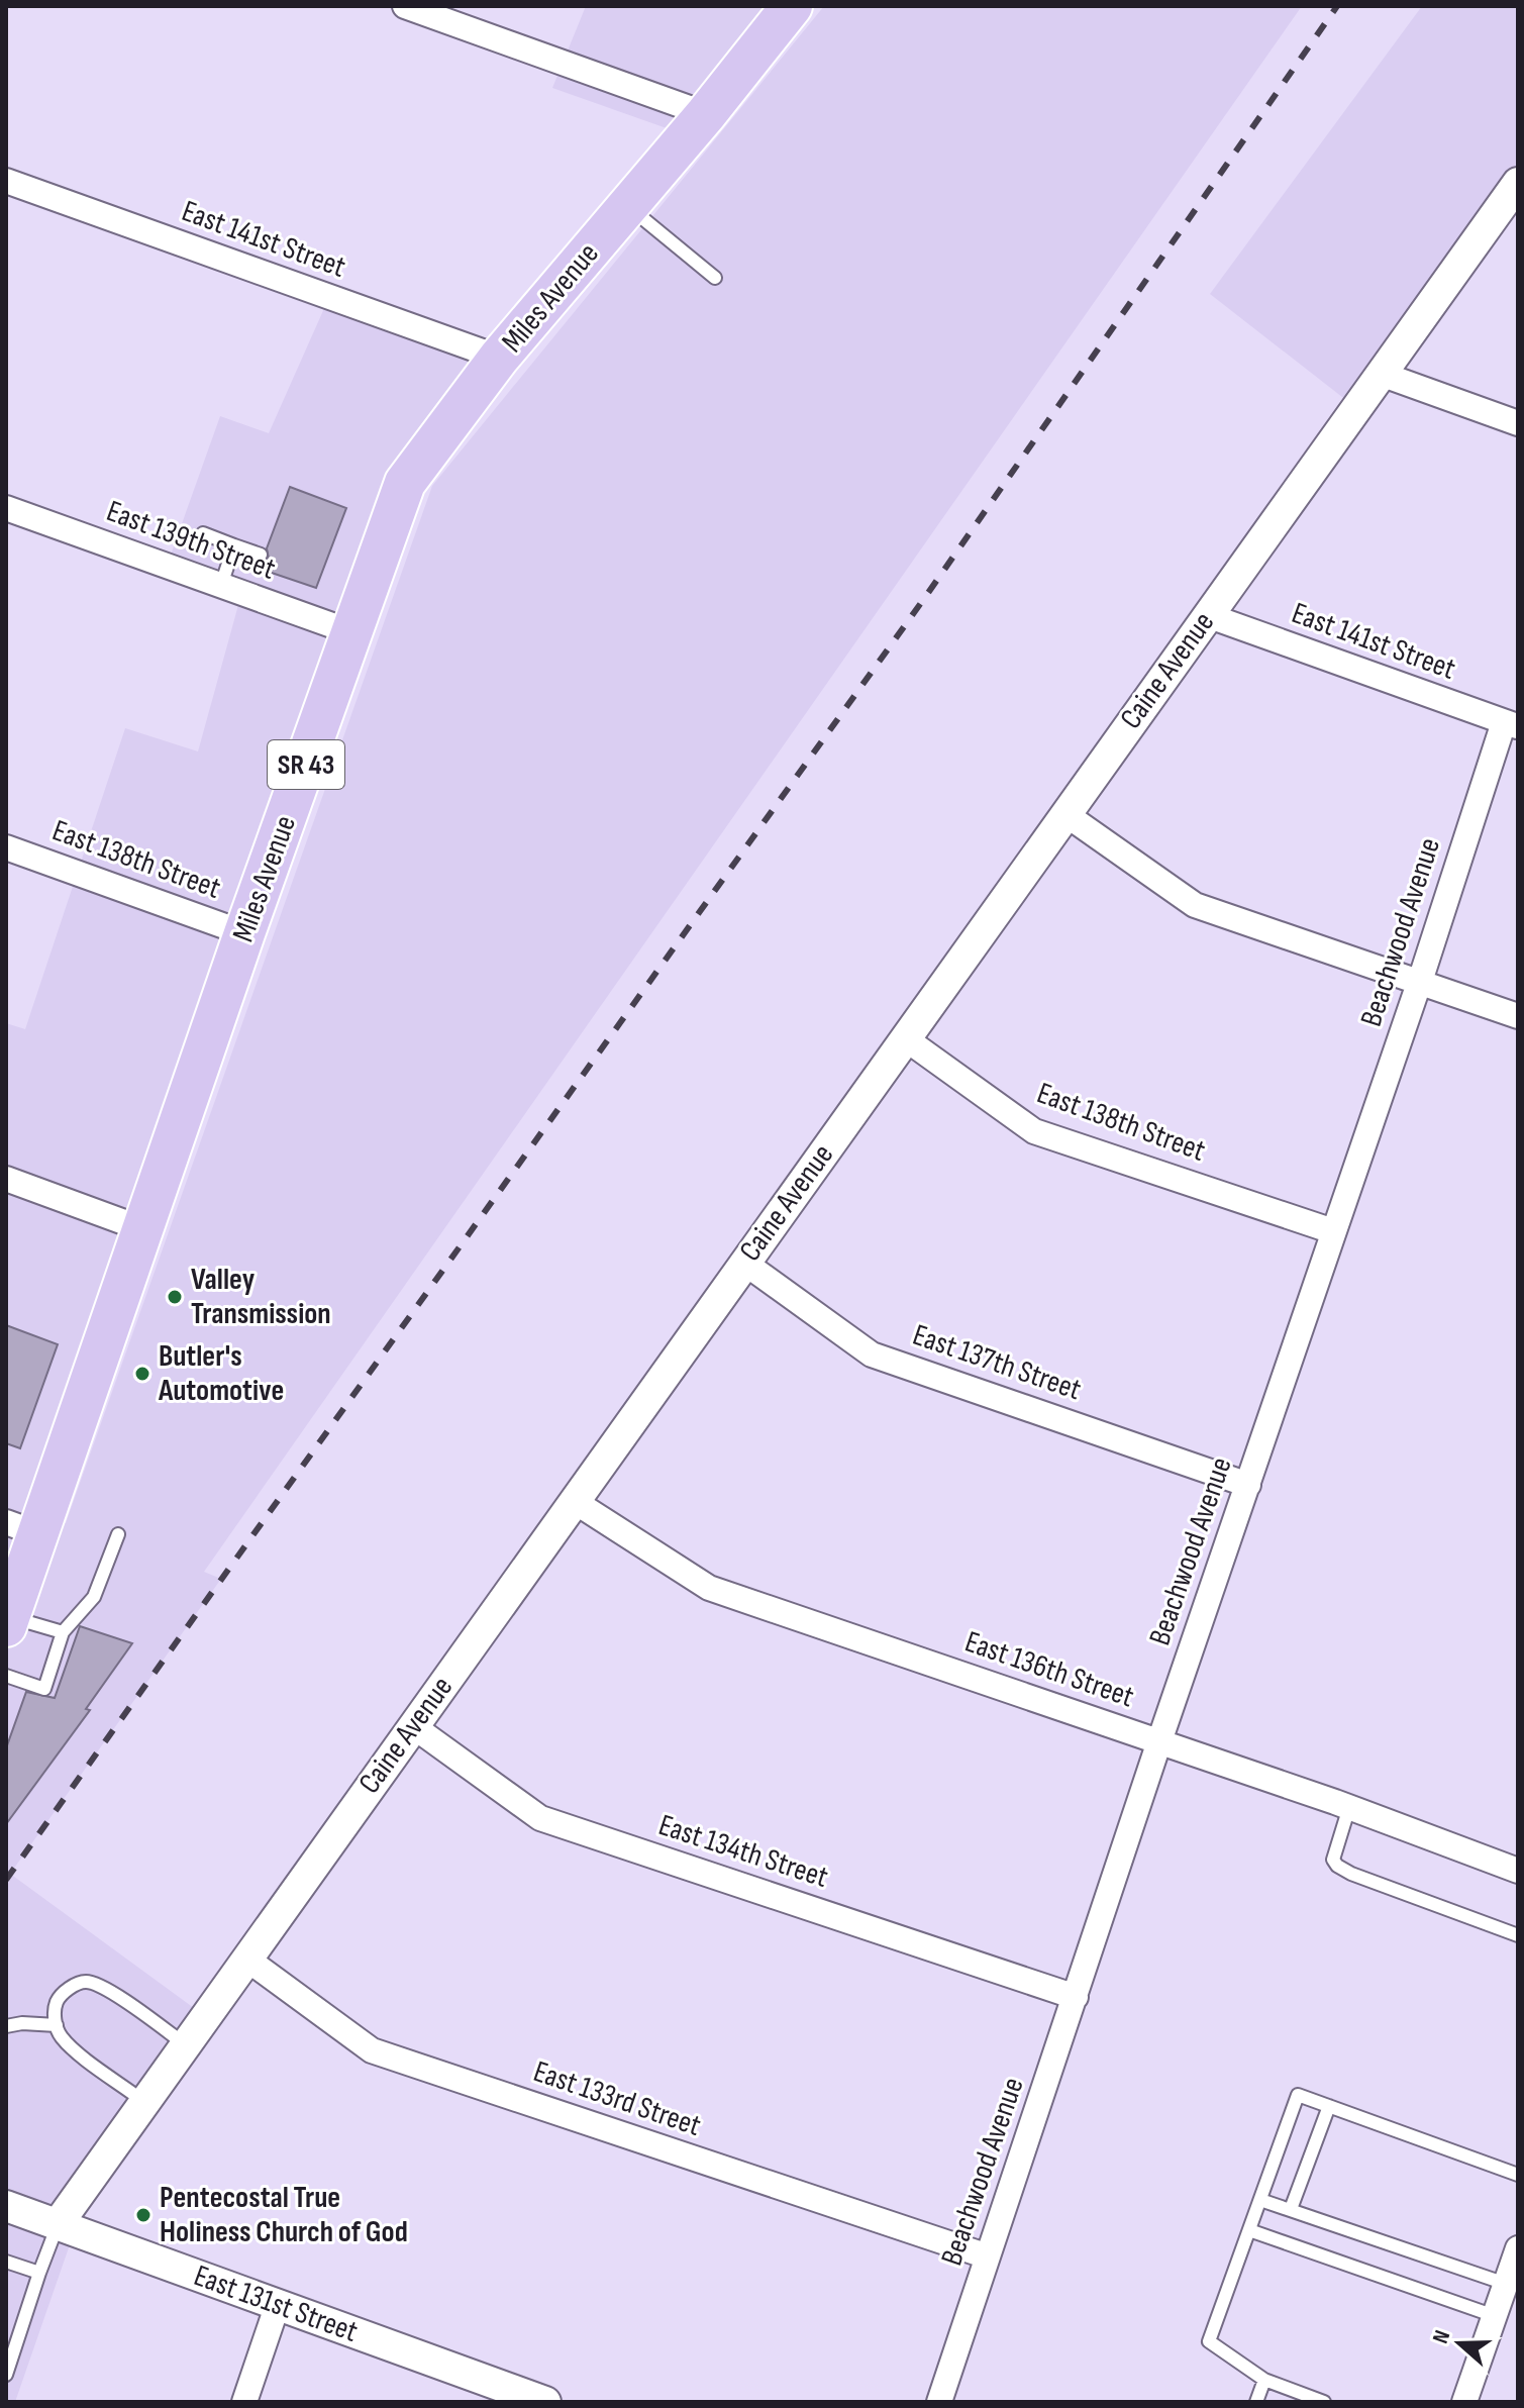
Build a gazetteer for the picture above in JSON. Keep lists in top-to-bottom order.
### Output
{
  "streets": {
    "main road": ["Miles Avenue", "SR 43"],
    "street": [
      "East 141st Street",
      "East 139th Street",
      "Caine Avenue",
      "East 138th Street",
      "Beachwood Avenue",
      "East 137th Street",
      "East 136th Street",
      "East 134th Street",
      "East 133rd Street",
      "East 131st Street"
    ]
  },
  "crossings": [
    ["East 141st Street", "Miles Avenue"],
    ["East 141st Street", "Caine Avenue"],
    ["East 141st Street", "Beachwood Avenue"],
    ["Miles Avenue", "East 139th Street"],
    ["Miles Avenue", "East 138th Street"],
    ["Caine Avenue", "East 138th Street"],
    ["Caine Avenue", "East 137th Street"],
    ["Caine Avenue", "East 136th Street"],
    ["Caine Avenue", "East 134th Street"],
    ["Caine Avenue", "East 133rd Street"],
    ["Caine Avenue", "East 131st Street"],
    ["East 138th Street", "Beachwood Avenue"],
    ["Beachwood Avenue", "East 137th Street"],
    ["Beachwood Avenue", "East 136th Street"],
    ["Beachwood Avenue", "East 134th Street"],
    ["Beachwood Avenue", "East 133rd Street"]
  ],
  "places": ["Valley Transmission", "Butler's Automotive", "Pentecostal True Holiness Church of God"],
  "north": "left"
}
